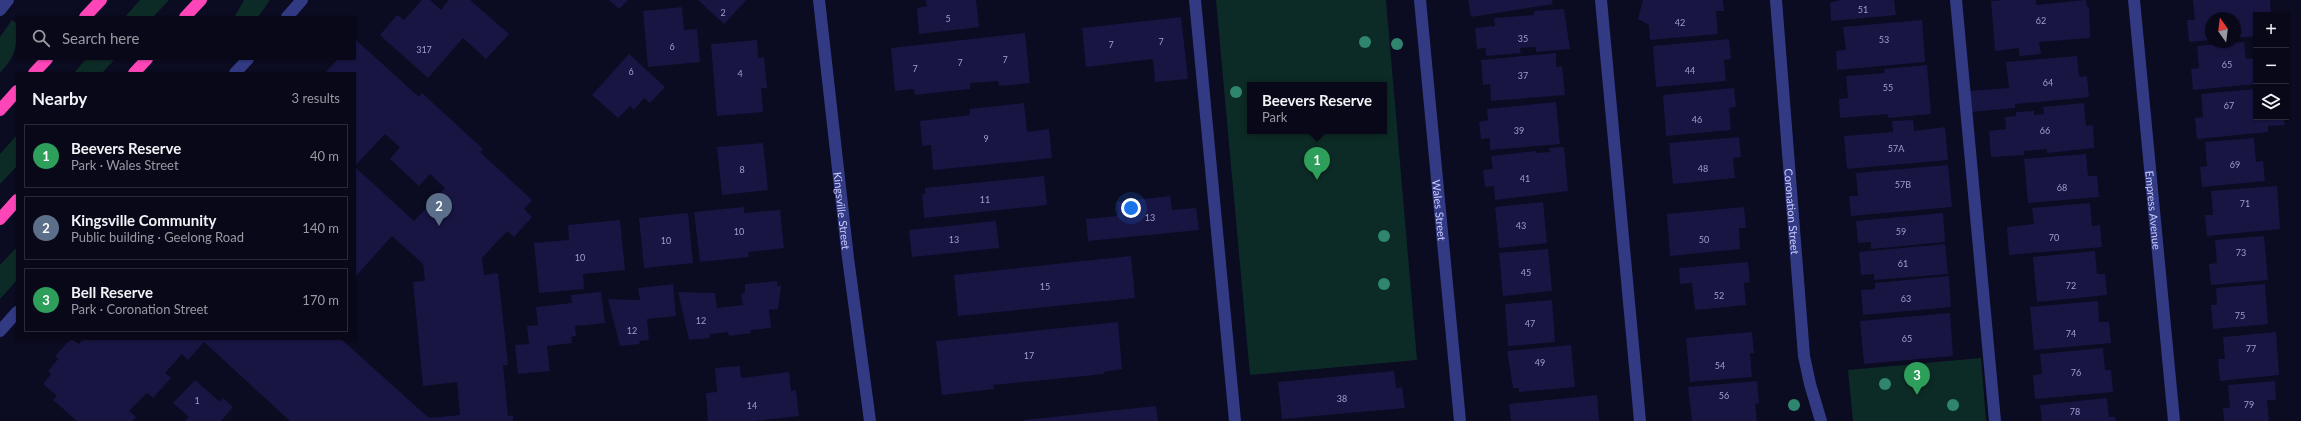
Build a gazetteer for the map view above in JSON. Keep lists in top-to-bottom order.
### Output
{
  "streets": {
    "street": [
      "Wales Street",
      "Empress Avenue",
      "Kingsville Street",
      "Coronation Street"
    ]
  },
  "house_numbers": [
    "51",
    "2",
    "5",
    "62",
    "42",
    "35",
    "53",
    "7",
    "7",
    "6",
    "317",
    "7",
    "7",
    "65",
    "7",
    "44",
    "6",
    "4",
    "37",
    "64",
    "55",
    "67",
    "46",
    "39",
    "66",
    "9",
    "57A",
    "69",
    "48",
    "8",
    "41",
    "57B",
    "68",
    "11",
    "71",
    "13",
    "43",
    "10",
    "59",
    "70",
    "13",
    "50",
    "10",
    "73",
    "10",
    "61",
    "45",
    "72",
    "15",
    "52",
    "63",
    "75",
    "12",
    "47",
    "12",
    "74",
    "65",
    "77",
    "17",
    "49",
    "54",
    "76",
    "56",
    "38",
    "1",
    "79",
    "14",
    "78"
  ],
  "north": "top",
  "page": {
    "map_buttons": ["+", "−"],
    "search": "Search here",
    "heading": ["Nearby", "3 results"],
    "popup": ["Beevers Reserve", "Park"],
    "list": [
      {
        "mark": "1",
        "name": "Beevers Reserve",
        "note": "Park · Wales Street",
        "value": "40 m"
      },
      {
        "mark": "2",
        "name": "Kingsville Community",
        "note": "Public building · Geelong Road",
        "value": "140 m"
      },
      {
        "mark": "3",
        "name": "Bell Reserve",
        "note": "Park · Coronation Street",
        "value": "170 m"
      }
    ],
    "pins": ["1", "2", "3"]
  }
}
